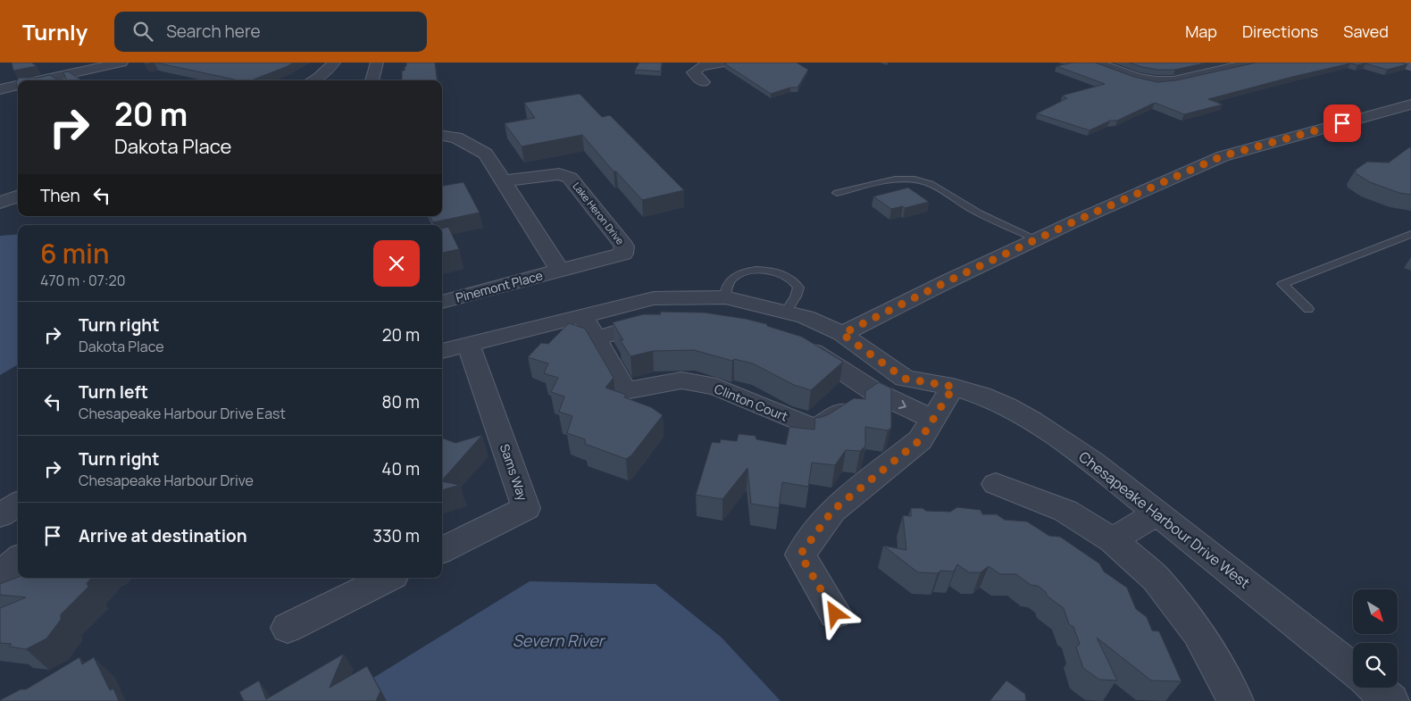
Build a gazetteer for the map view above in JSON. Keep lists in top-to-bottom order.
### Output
{
  "streets": {
    "street": [
      "Lake Heron Drive",
      "Pinemont Place",
      "Clinton Court",
      "Sams Way",
      "Chesapeake Harbour Drive West"
    ]
  },
  "crossings": [
    ["Lake Heron Drive", "Pinemont Place"],
    ["Sams Way", "Chesapeake Harbour Drive West"]
  ],
  "water": ["Severn River"],
  "north": "bottom right",
  "page": {
    "header": "Turnly",
    "search": "Search here",
    "nav": ["Map", "Directions", "Saved"],
    "turn": ["20 m", "Dakota Place"],
    "then": "Then",
    "heading": ["6 min", "470 m · 07:20"],
    "list": [
      {
        "name": "Turn right",
        "note": "Dakota Place",
        "value": "20 m"
      },
      {
        "name": "Turn left",
        "note": "Chesapeake Harbour Drive East",
        "value": "80 m"
      },
      {
        "name": "Turn right",
        "note": "Chesapeake Harbour Drive",
        "value": "40 m"
      },
      {
        "name": "Arrive at destination",
        "value": "330 m"
      }
    ]
  }
}
